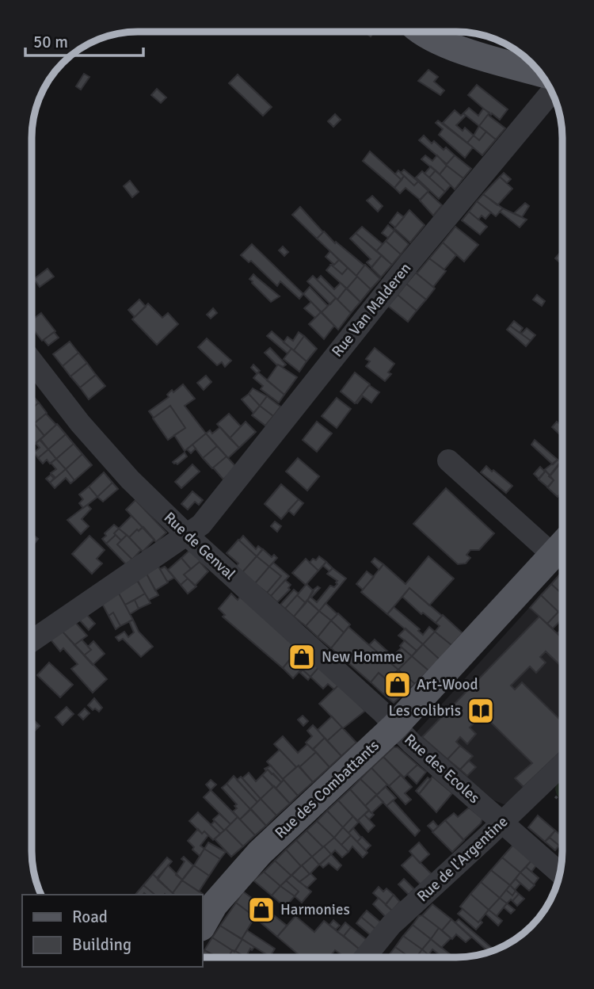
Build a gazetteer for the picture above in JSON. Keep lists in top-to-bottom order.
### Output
{
  "streets": {
    "main road": ["Rue des Combattants"],
    "street": [
      "Rue Van Malderen",
      "Rue de Genval",
      "Rue des Ecoles",
      "Rue de l'Argentine"
    ]
  },
  "crossings": [
    ["Rue Van Malderen", "Rue de Genval"],
    ["Rue de Genval", "Rue des Ecoles"],
    ["Rue de Genval", "Rue des Combattants"],
    ["Rue des Ecoles", "Rue des Combattants"],
    ["Rue des Ecoles", "Rue de l'Argentine"]
  ],
  "places": {
    "shop": ["New Homme", "Art-Wood", "Harmonies"],
    "library": ["Les colibris"]
  },
  "legend": ["Road", "Building"],
  "scale_bar": "50 m"
}
